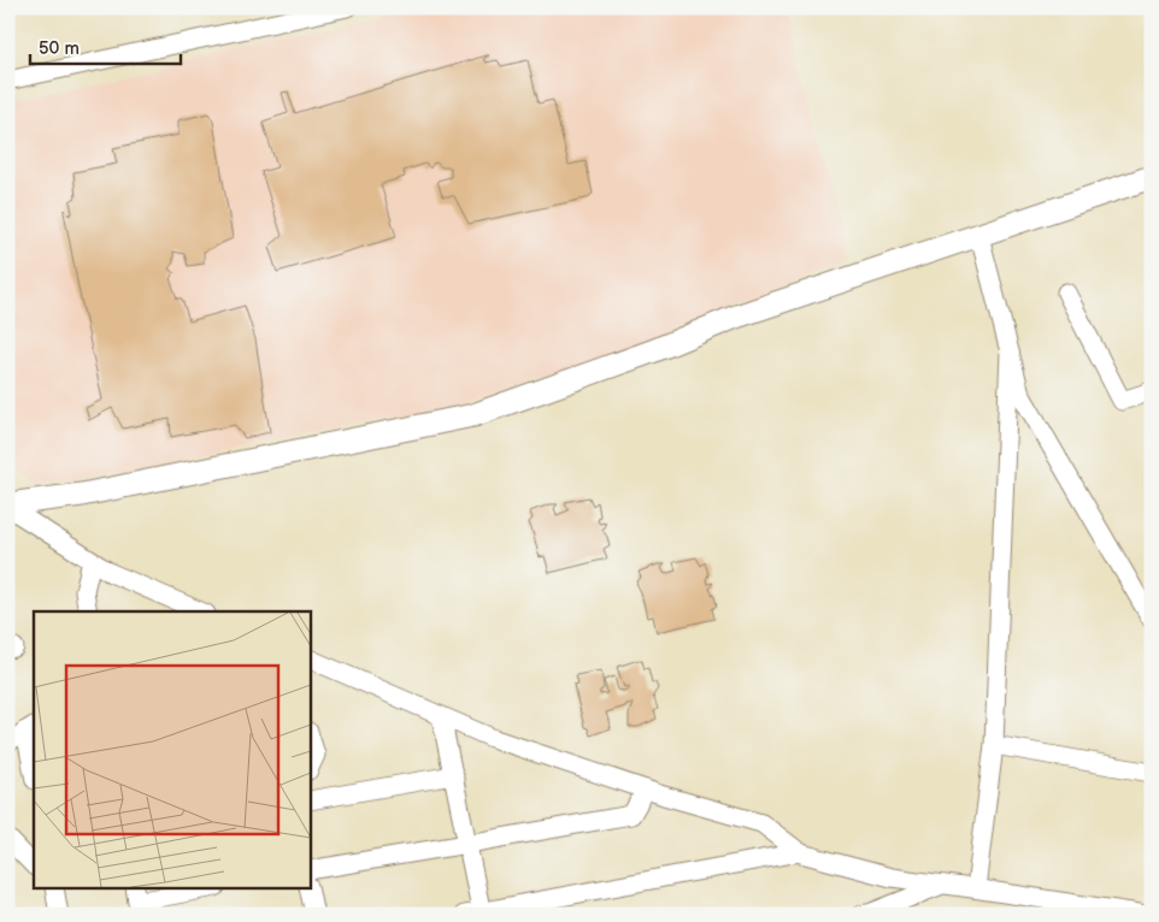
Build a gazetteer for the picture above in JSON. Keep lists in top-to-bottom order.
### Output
{
  "scale_bar": "50 m"
}
